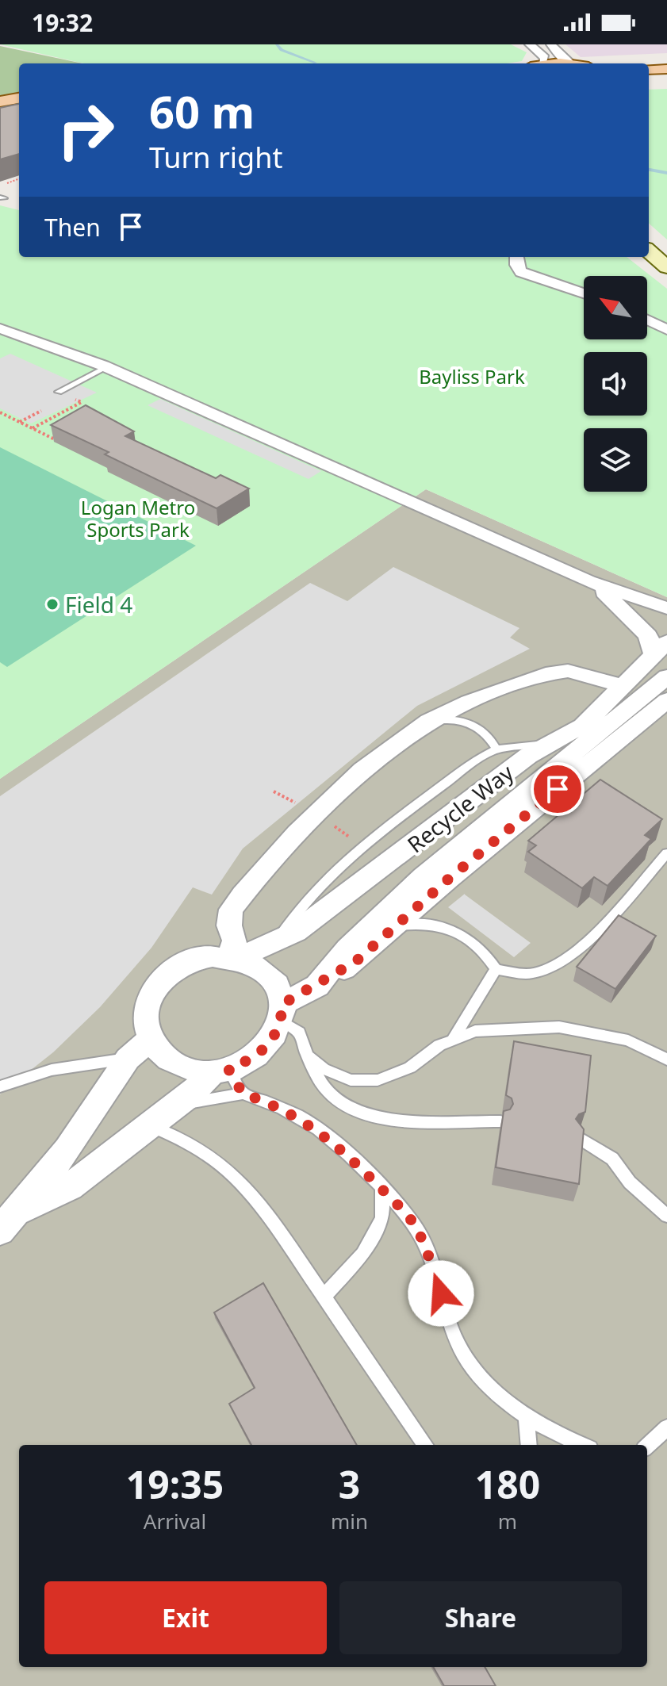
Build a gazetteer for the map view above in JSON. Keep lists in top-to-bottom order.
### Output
{
  "streets": {
    "street": ["Recycle Way"]
  },
  "parks": ["Bayliss Park", "Logan Metro Sports Park"],
  "places": ["Field 4"],
  "north": "top left",
  "page": {
    "status": "19:32",
    "turn": ["60 m", "Turn right"],
    "then": "Then",
    "eta": [
      "19:35",
      "Arrival",
      "3",
      "min",
      "180",
      "m"
    ],
    "buttons": ["Exit", "Share"]
  }
}
